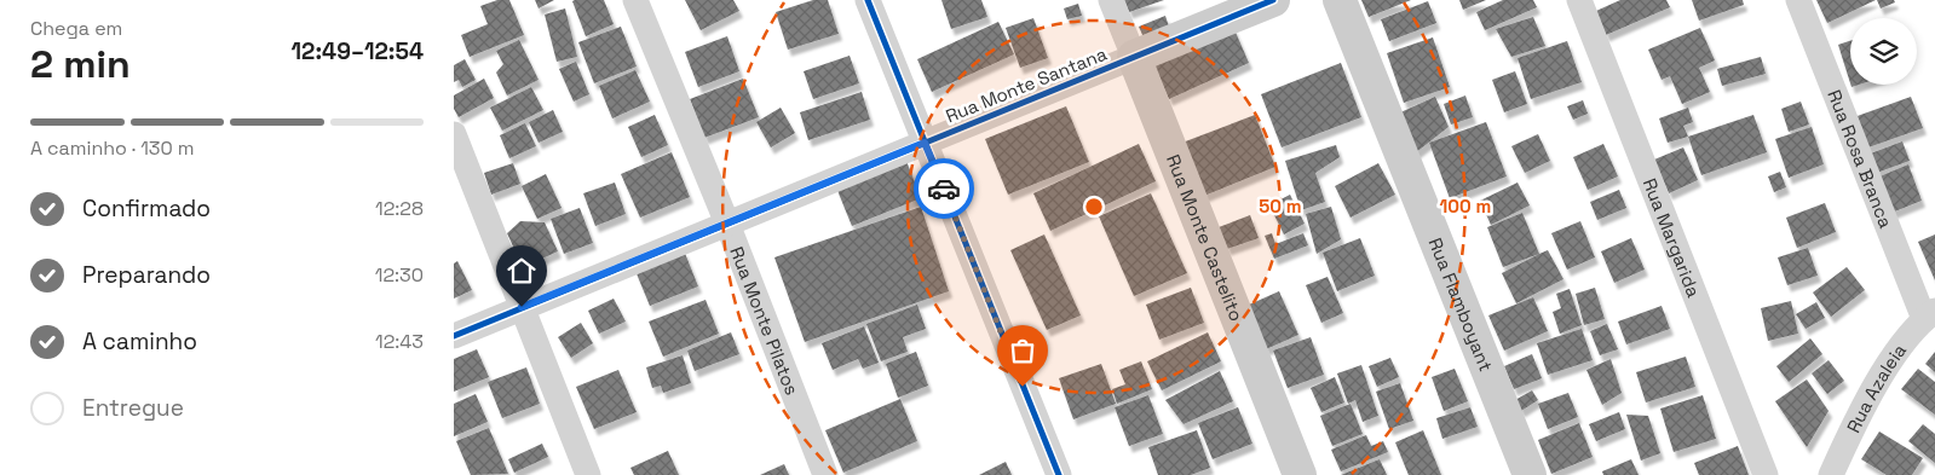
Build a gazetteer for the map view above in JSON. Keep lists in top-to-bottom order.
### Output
{
  "streets": {
    "street": [
      "Rua Monte Santana",
      "Rua Rosa Branca",
      "Rua Margarida",
      "Rua Monte Castelito",
      "Rua Flamboyant",
      "Rua Monte Pilatos",
      "Rua Azaleia"
    ]
  },
  "crossings": [
    ["Rua Monte Santana", "Rua Monte Castelito"],
    ["Rua Monte Santana", "Rua Monte Pilatos"],
    ["Rua Rosa Branca", "Rua Azaleia"]
  ],
  "page": {
    "heading": ["2 min", "Chega em", "12:49–12:54"],
    "bar": "A caminho · 130 m",
    "list": [
      ["Confirmado", "12:28"],
      ["Preparando", "12:30"],
      ["A caminho", "12:43"],
      "Entregue"
    ]
  },
  "rings": ["50 m", "100 m"]
}
